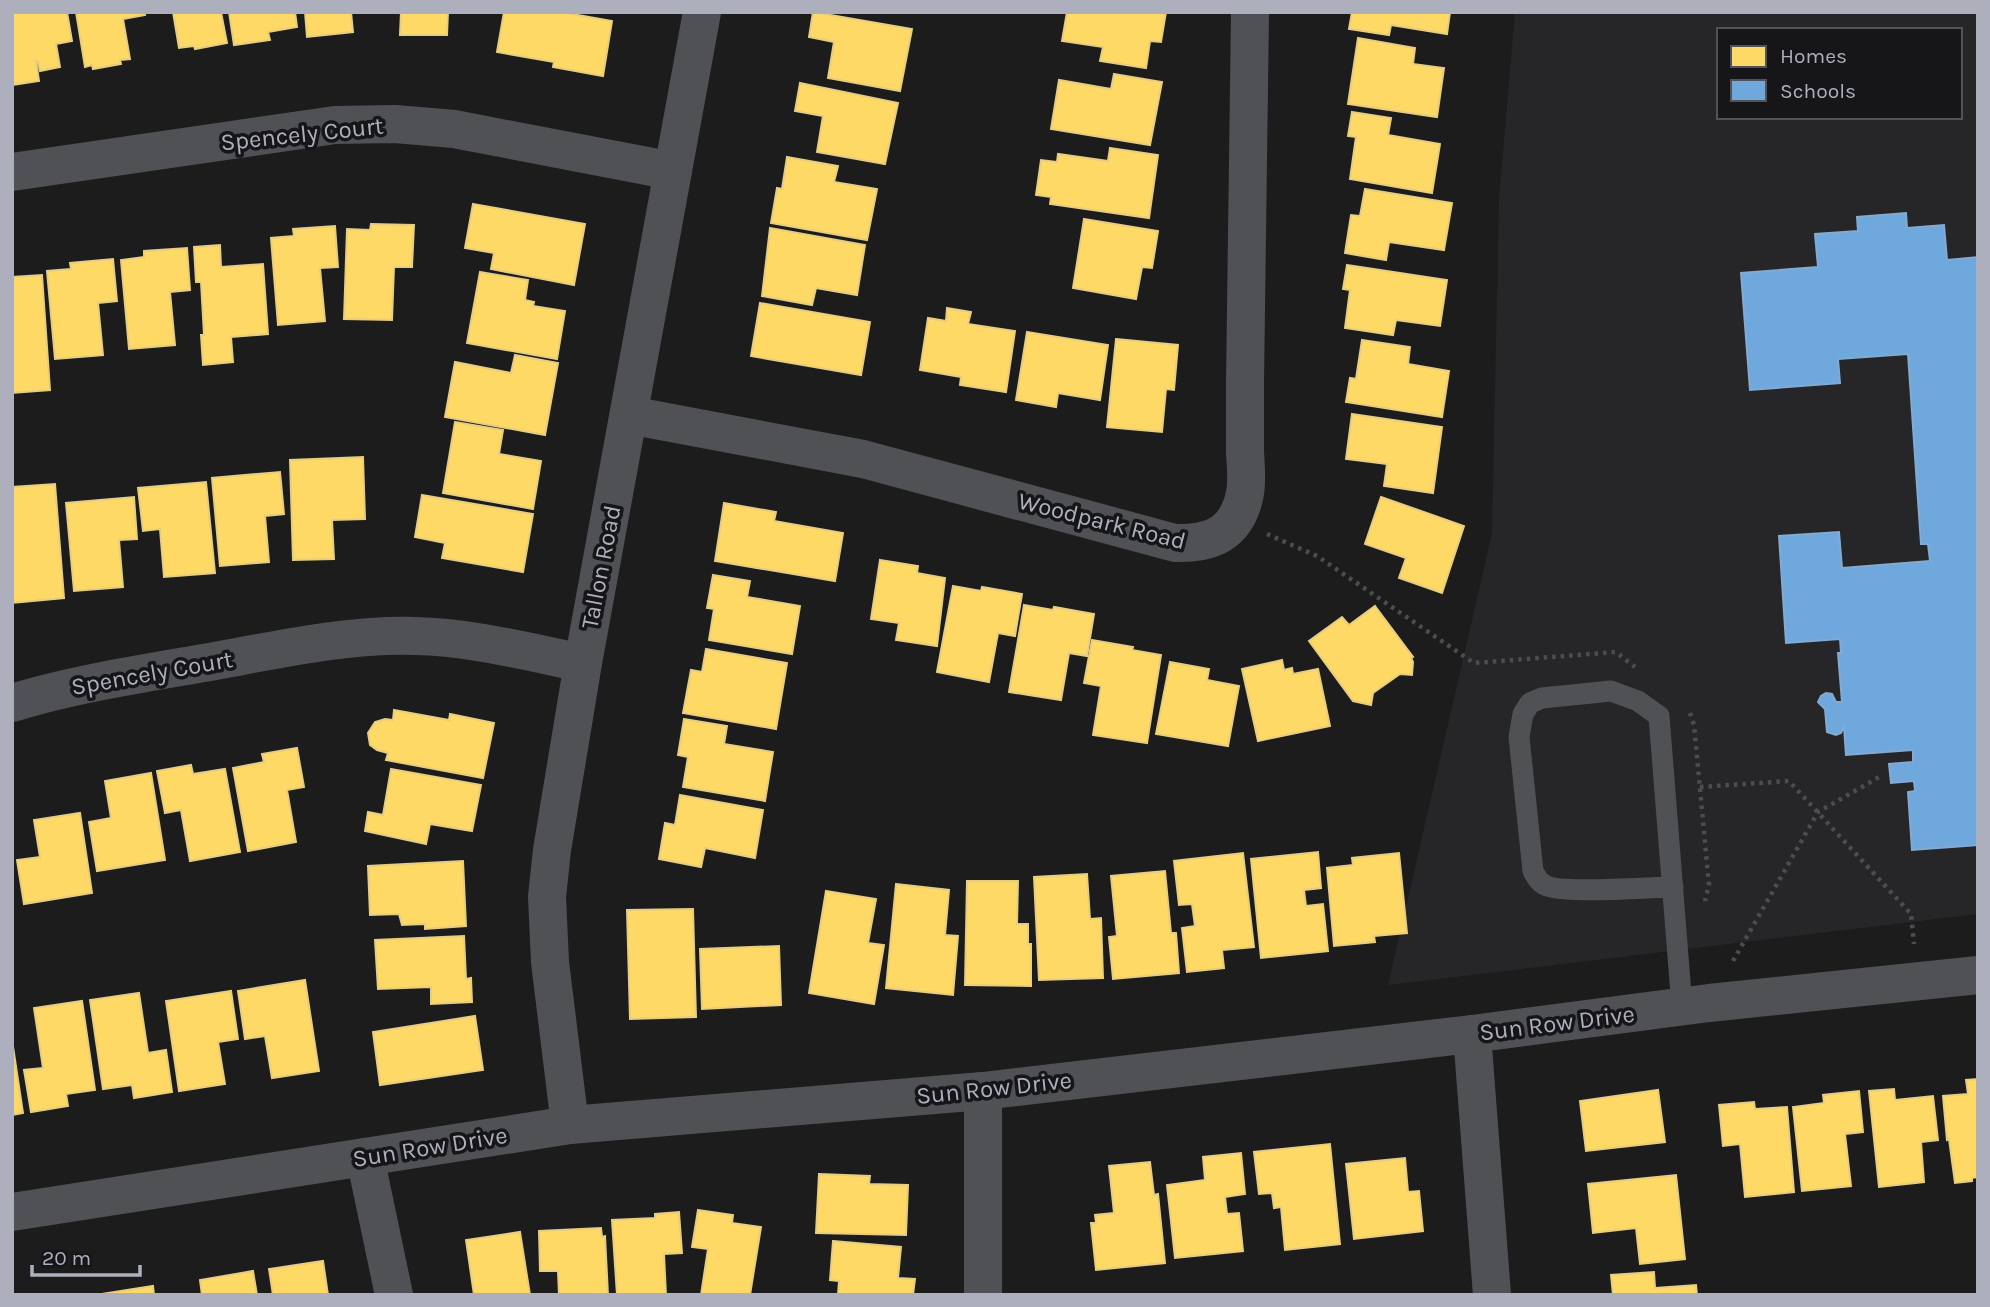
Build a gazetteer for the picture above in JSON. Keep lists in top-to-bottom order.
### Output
{
  "streets": {
    "street": [
      "Spencely Court",
      "Woodpark Road",
      "Tallon Road",
      "Sun Row Drive"
    ]
  },
  "crossings": [
    ["Spencely Court", "Tallon Road"],
    ["Woodpark Road", "Tallon Road"],
    ["Tallon Road", "Sun Row Drive"]
  ],
  "legend": ["Homes", "Schools"],
  "scale_bar": "20 m"
}
